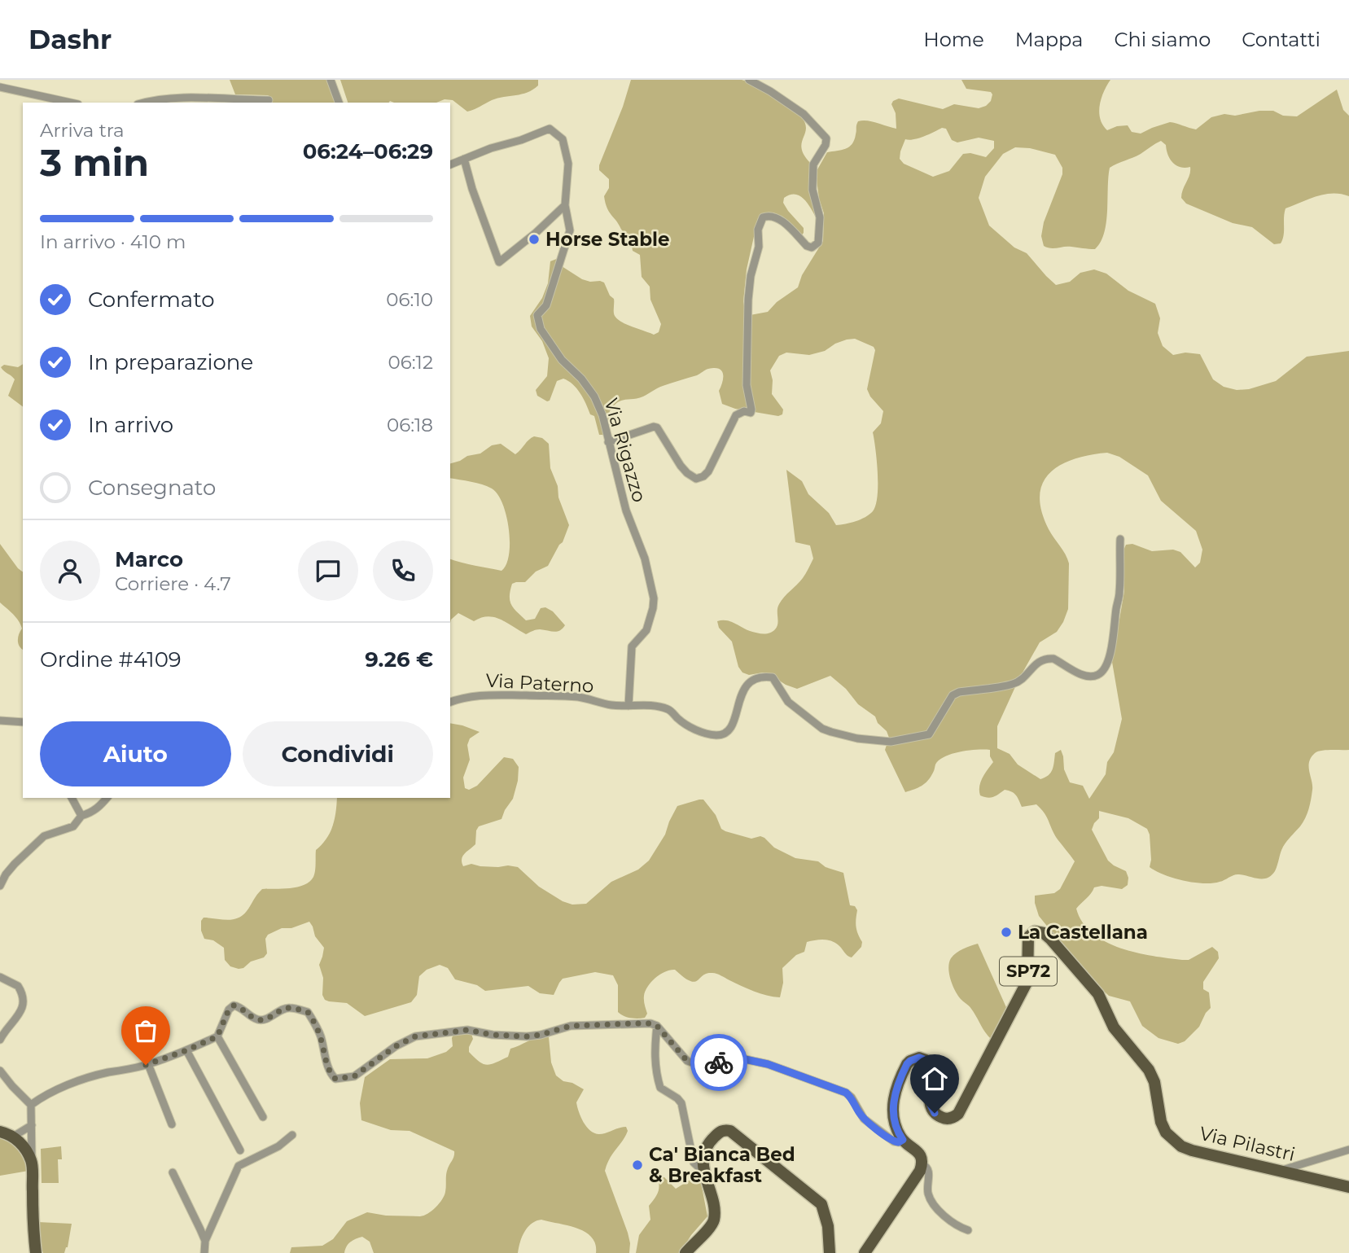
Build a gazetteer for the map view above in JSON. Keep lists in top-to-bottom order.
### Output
{
  "streets": {
    "main road": ["SP72", "Via Pilastri"],
    "street": ["Via Rigazzo", "Via Paterno"]
  },
  "crossings": [
    ["Via Rigazzo", "Via Paterno"]
  ],
  "places": ["Horse Stable", "La Castellana", "Ca' Bianca Bed & Breakfast"],
  "page": {
    "header": "Dashr",
    "nav": [
      "Home",
      "Mappa",
      "Chi siamo",
      "Contatti"
    ],
    "heading": ["3 min", "Arriva tra", "06:24–06:29"],
    "panel": [
      "Marco",
      "Corriere · 4.7",
      "Ordine #4109",
      "9.26 €"
    ],
    "bar": "In arrivo · 410 m",
    "list": [
      ["Confermato", "06:10"],
      ["In preparazione", "06:12"],
      ["In arrivo", "06:18"],
      "Consegnato"
    ],
    "buttons": ["Aiuto", "Condividi"]
  }
}
